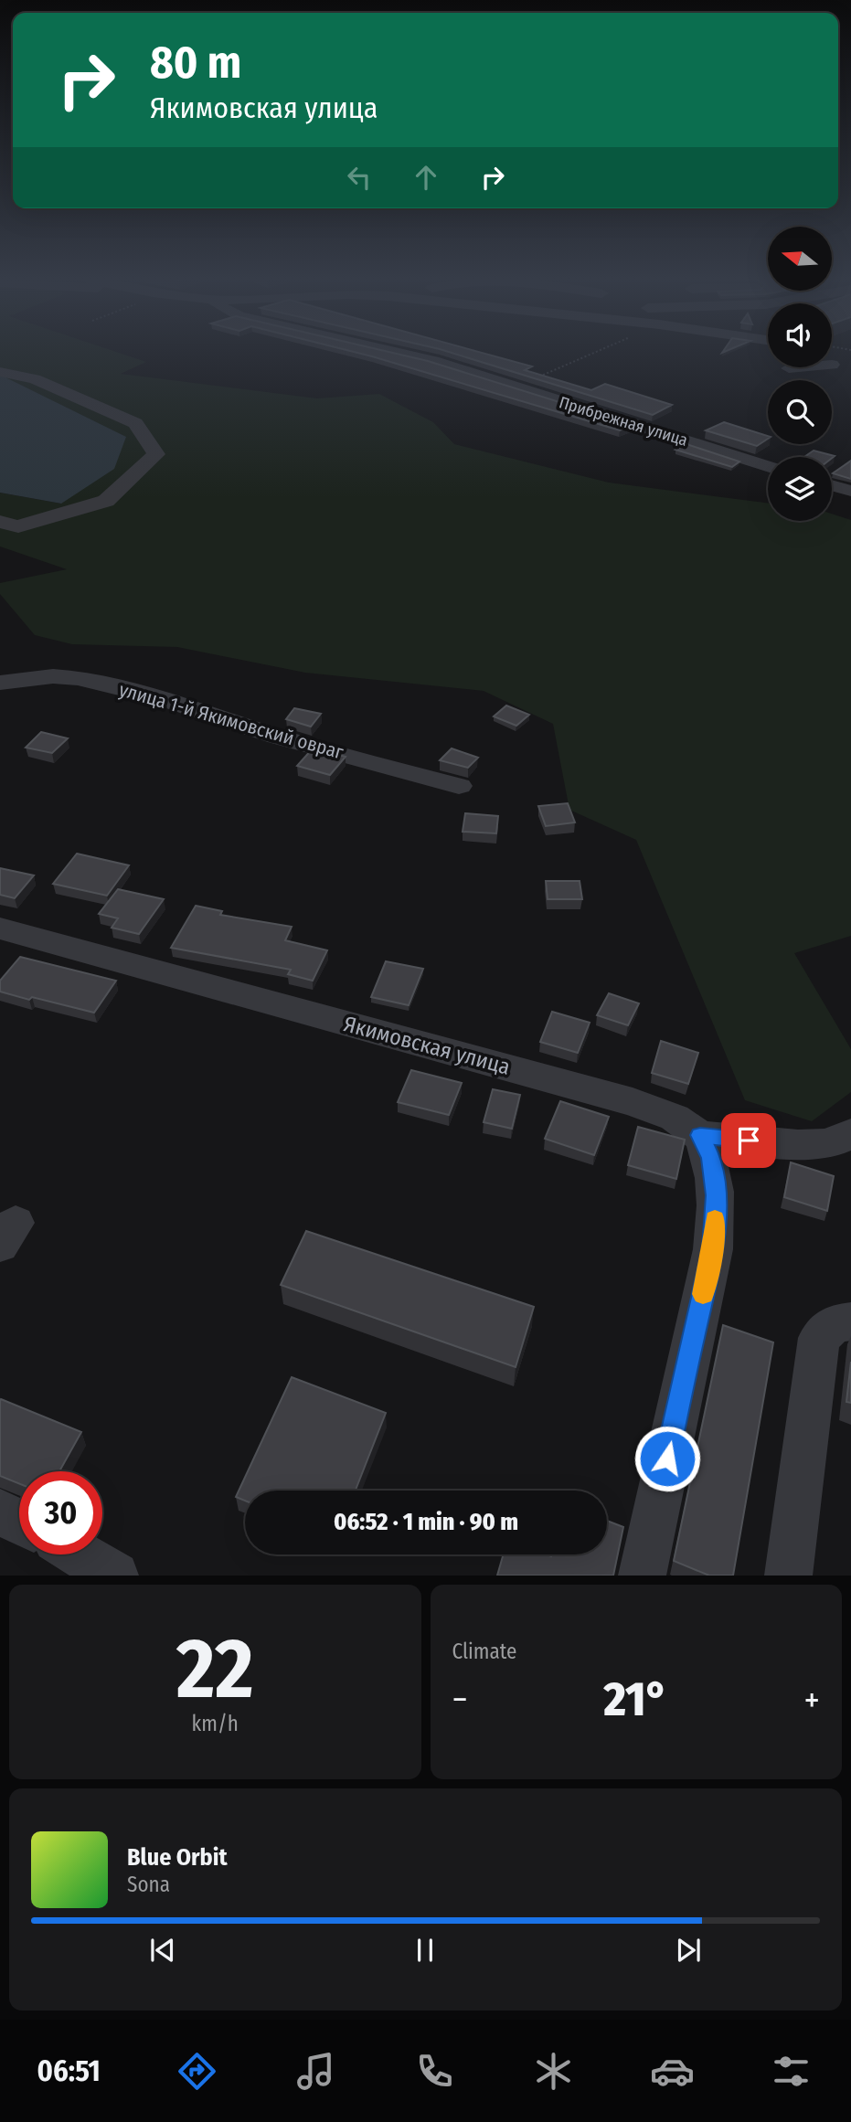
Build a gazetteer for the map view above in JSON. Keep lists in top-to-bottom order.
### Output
{
  "streets": {
    "street": ["Прибрежная улица", "улица 1-й Якимовский овраг", "Якимовская улица"]
  },
  "north": "left",
  "page": {
    "turn": ["80 m", "Якимовская улица"],
    "limit": "30",
    "trip": "06:52 · 1 min · 90 m",
    "tile": [
      ["22", "km/h"],
      "Climate"
    ],
    "heat": ["−", "21°", "+"],
    "song": ["Blue Orbit", "Sona"],
    "tabs": "06:51"
  }
}
